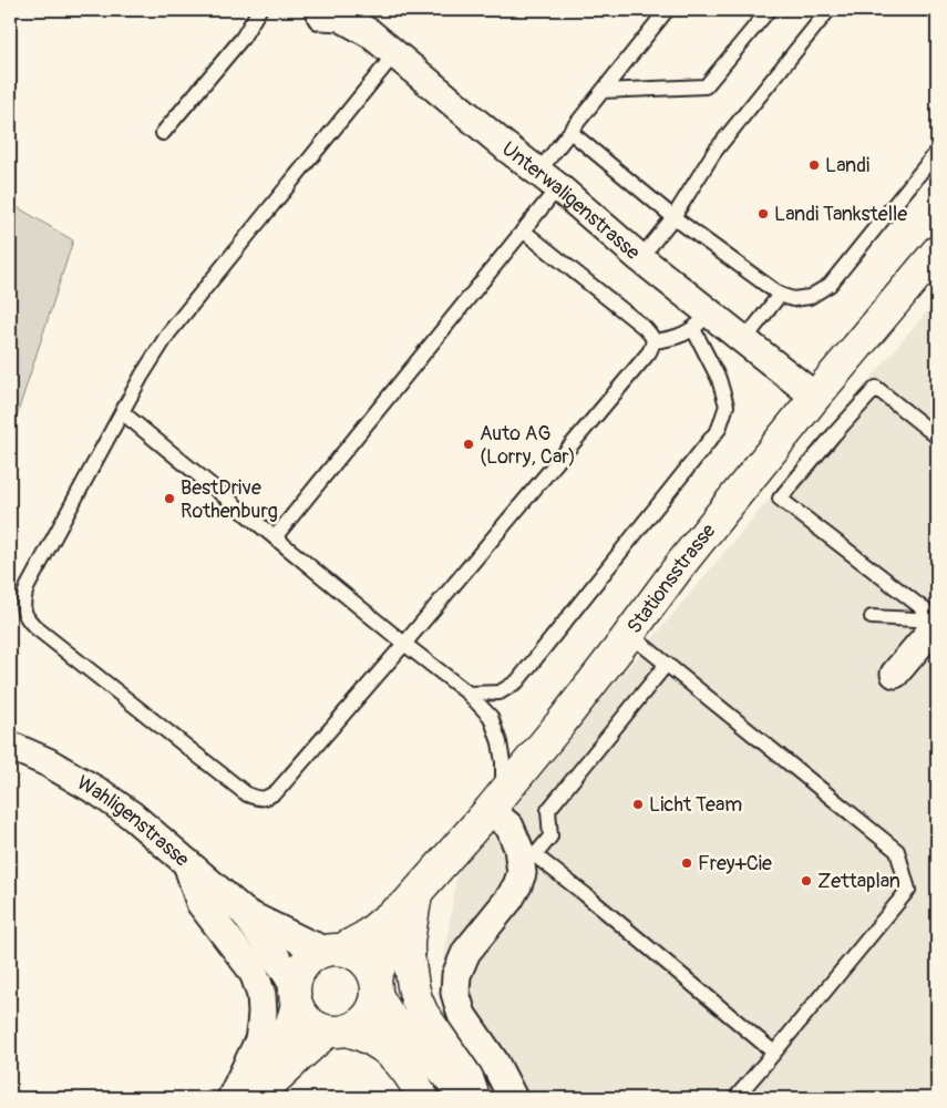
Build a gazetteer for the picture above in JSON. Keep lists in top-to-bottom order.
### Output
{
  "streets": {
    "main road": ["Stationsstrasse"],
    "street": ["Unterwaligenstrasse", "Wahligenstrasse"]
  },
  "crossings": [
    ["Unterwaligenstrasse", "Stationsstrasse"],
    ["Stationsstrasse", "Wahligenstrasse"]
  ],
  "places": [
    "Landi",
    "Landi Tankstelle",
    "Auto AG (Lorry, Car)",
    "BestDrive Rothenburg",
    "Licht Team",
    "Frey+Cie",
    "Zettaplan"
  ]
}
